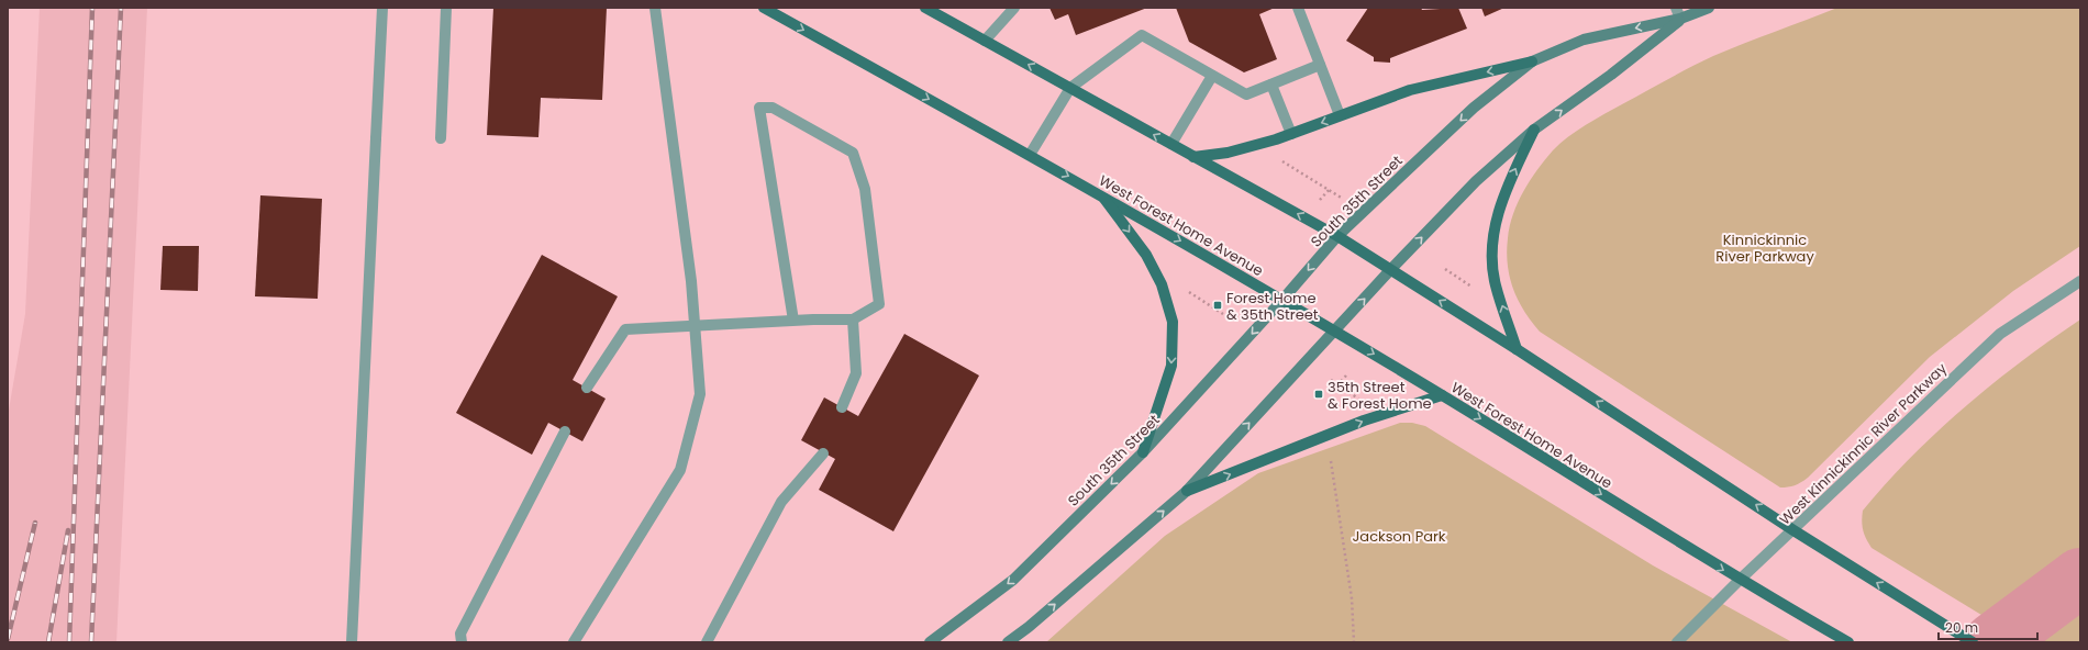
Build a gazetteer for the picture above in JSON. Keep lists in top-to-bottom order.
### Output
{
  "streets": {
    "main road": ["South 35th Street", "West Forest Home Avenue"],
    "street": ["West Kinnickinnic River Parkway"]
  },
  "crossings": [
    ["South 35th Street", "West Forest Home Avenue"],
    ["West Forest Home Avenue", "West Kinnickinnic River Parkway"]
  ],
  "parks": ["Kinnickinnic River Parkway", "Jackson Park"],
  "places": {
    "transit": ["Forest Home & 35th Street", "35th Street & Forest Home"]
  },
  "scale_bar": "20 m"
}
